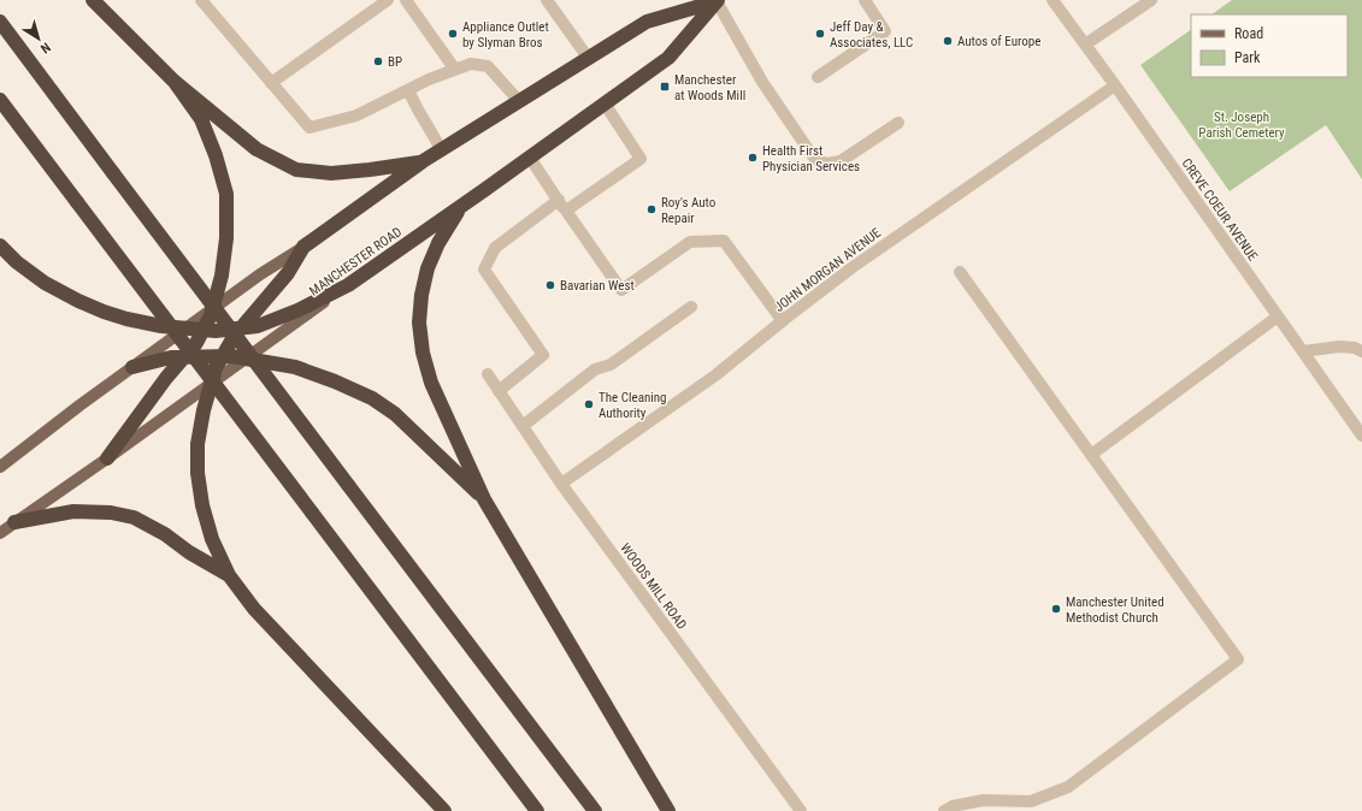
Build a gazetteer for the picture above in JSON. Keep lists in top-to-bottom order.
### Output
{
  "streets": {
    "highway": ["MANCHESTER ROAD"],
    "street": ["CREVE COEUR AVENUE", "JOHN MORGAN AVENUE", "WOODS MILL ROAD"]
  },
  "crossings": [
    ["CREVE COEUR AVENUE", "JOHN MORGAN AVENUE"],
    ["JOHN MORGAN AVENUE", "WOODS MILL ROAD"]
  ],
  "parks": ["St. Joseph Parish Cemetery"],
  "places": {
    "other": [
      "Appliance Outlet by Slyman Bros",
      "Jeff Day & Associates, LLC",
      "Autos of Europe",
      "BP",
      "Health First Physician Services",
      "Roy's Auto Repair",
      "Bavarian West",
      "The Cleaning Authority",
      "Manchester United Methodist Church"
    ],
    "transit": ["Manchester at Woods Mill"]
  },
  "legend": ["Road", "Park"],
  "north": "bottom right"
}
